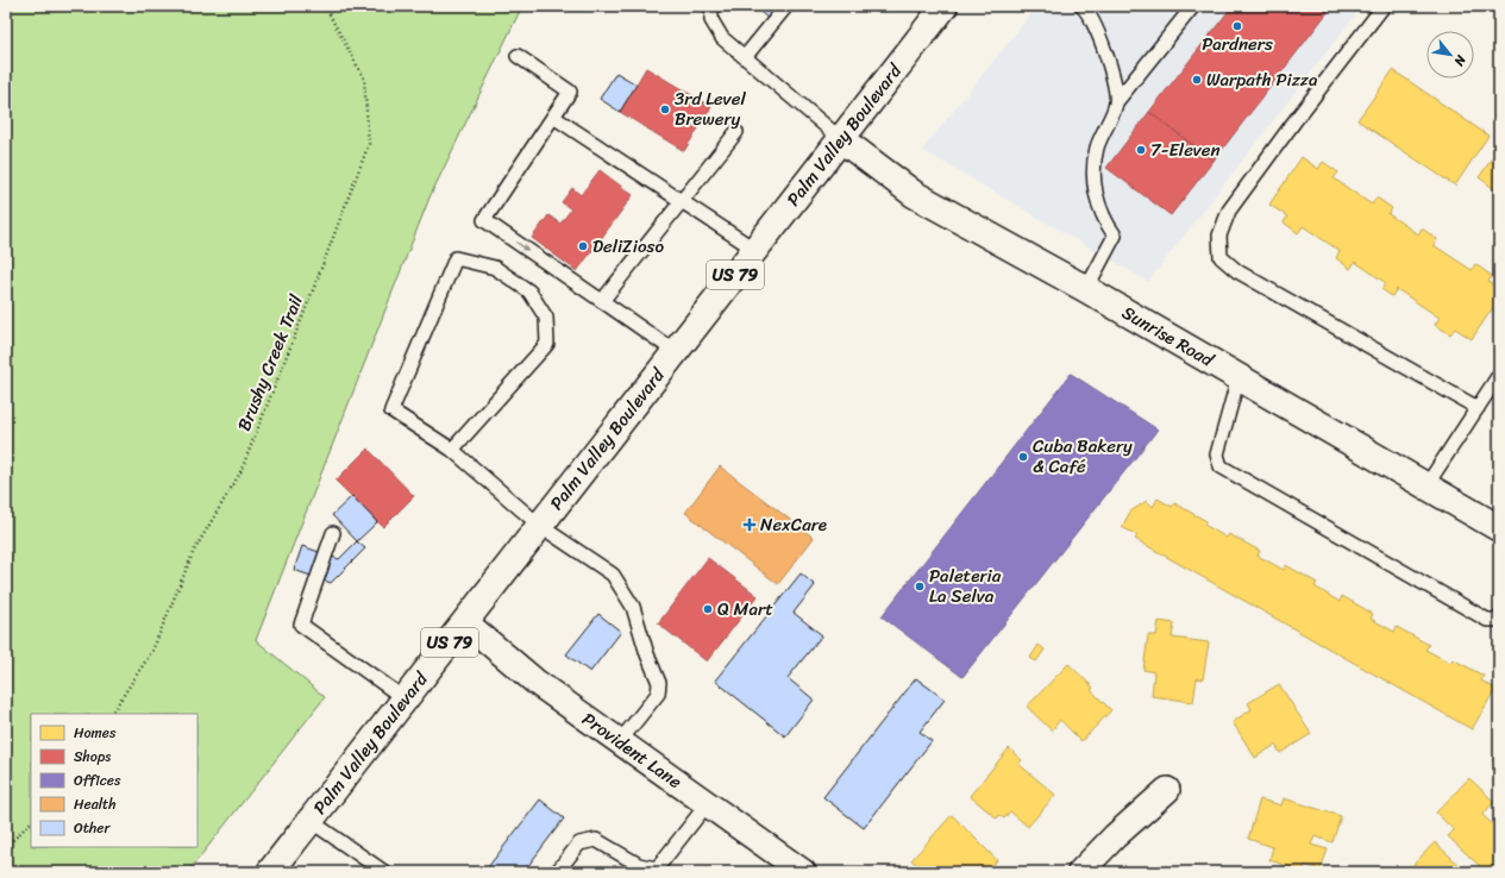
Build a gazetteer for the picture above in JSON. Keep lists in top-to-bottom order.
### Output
{
  "streets": {
    "main road": ["Palm Valley Boulevard", "US 79", "Sunrise Road"],
    "street": ["Provident Lane"],
    "path": ["Brushy Creek Trail"]
  },
  "crossings": [
    ["Palm Valley Boulevard", "Sunrise Road"],
    ["Palm Valley Boulevard", "Provident Lane"]
  ],
  "places": {
    "other": [
      "Pardners",
      "Warpath Pizza",
      "3rd Level Brewery",
      "7-Eleven",
      "DeliZioso",
      "Cuba Bakery & Café",
      "Paleteria La Selva",
      "Q Mart"
    ],
    "health": ["NexCare"]
  },
  "legend": [
    "Homes",
    "Shops",
    "Offices",
    "Health",
    "Other"
  ],
  "north": "bottom right"
}
